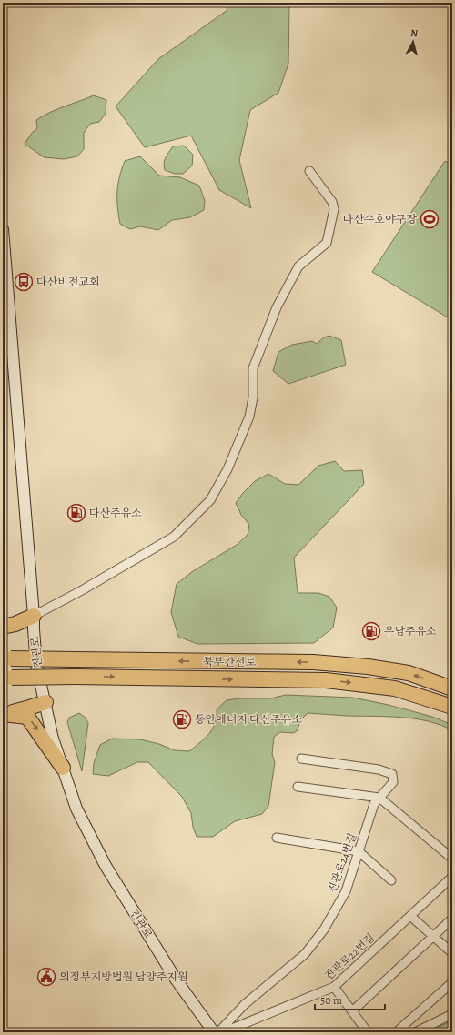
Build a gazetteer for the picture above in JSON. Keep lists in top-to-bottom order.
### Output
{
  "streets": {
    "highway": ["북부간선로"],
    "main road": ["진관로"],
    "street": ["진관로24번길", "진관로22번길"]
  },
  "places": {
    "sports": ["다산수호야구장"],
    "bus stop": ["다산비전교회"],
    "fuel station": ["다산주유소", "우남주유소", "동안에너지 다산주유소"],
    "public building": ["의정부지방법원 남양주지원"]
  },
  "scale_bar": "50 m",
  "north": "top"
}
